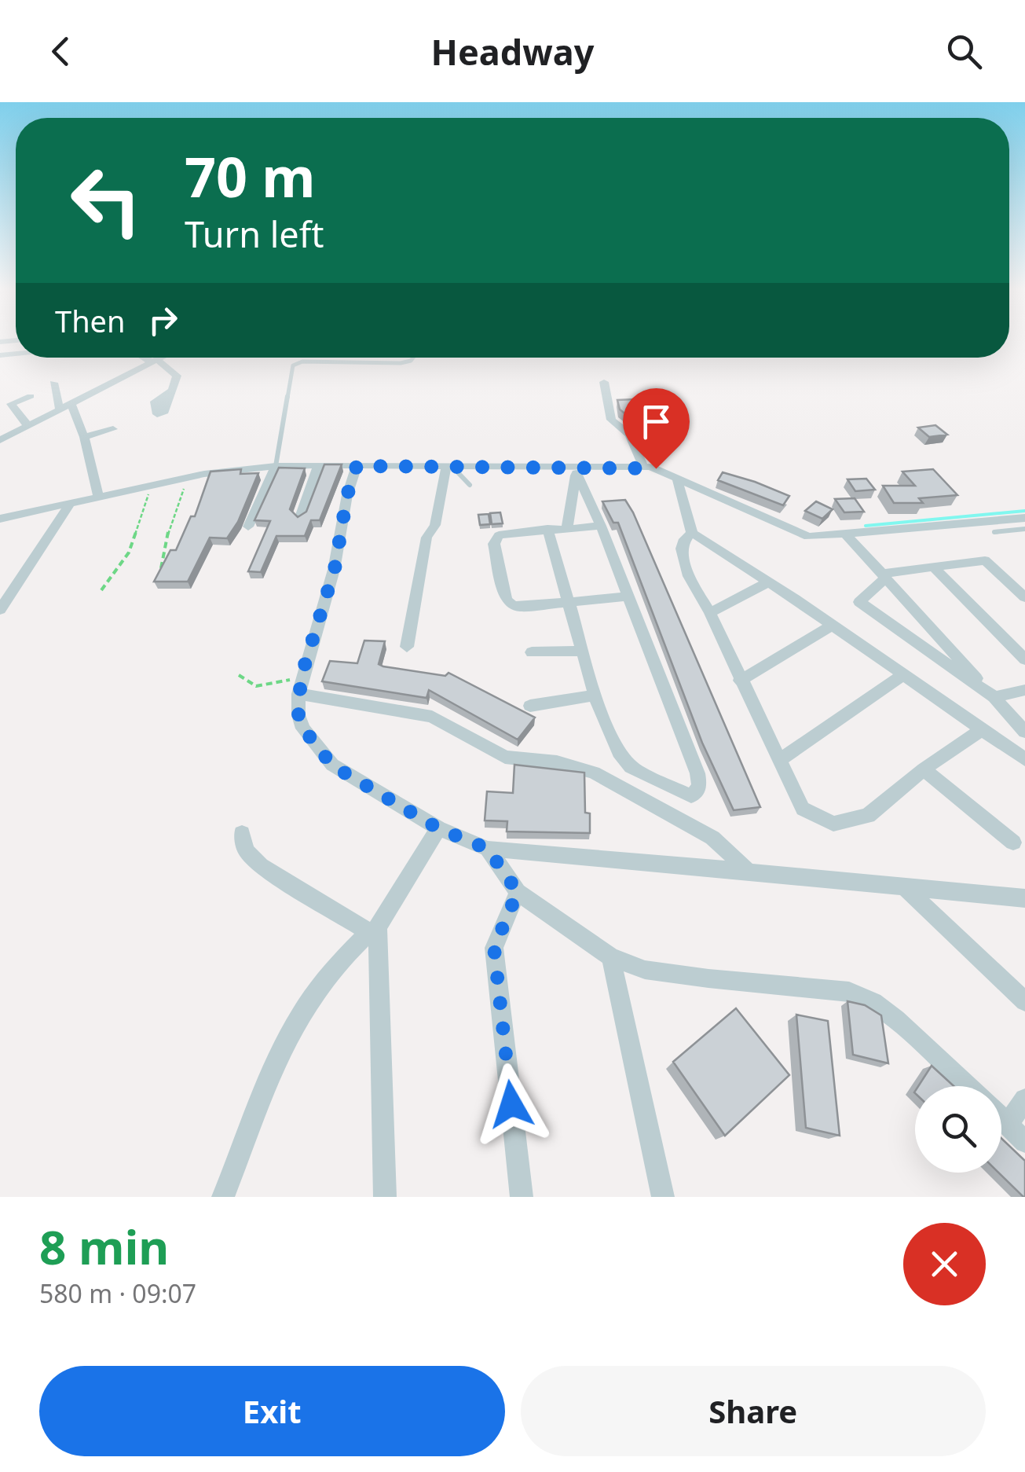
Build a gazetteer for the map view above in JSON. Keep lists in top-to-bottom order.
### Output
{
  "page": {
    "header": "Headway",
    "turn": ["70 m", "Turn left"],
    "then": "Then",
    "heading": ["8 min", "580 m · 09:07"],
    "buttons": ["Exit", "Share"]
  }
}
